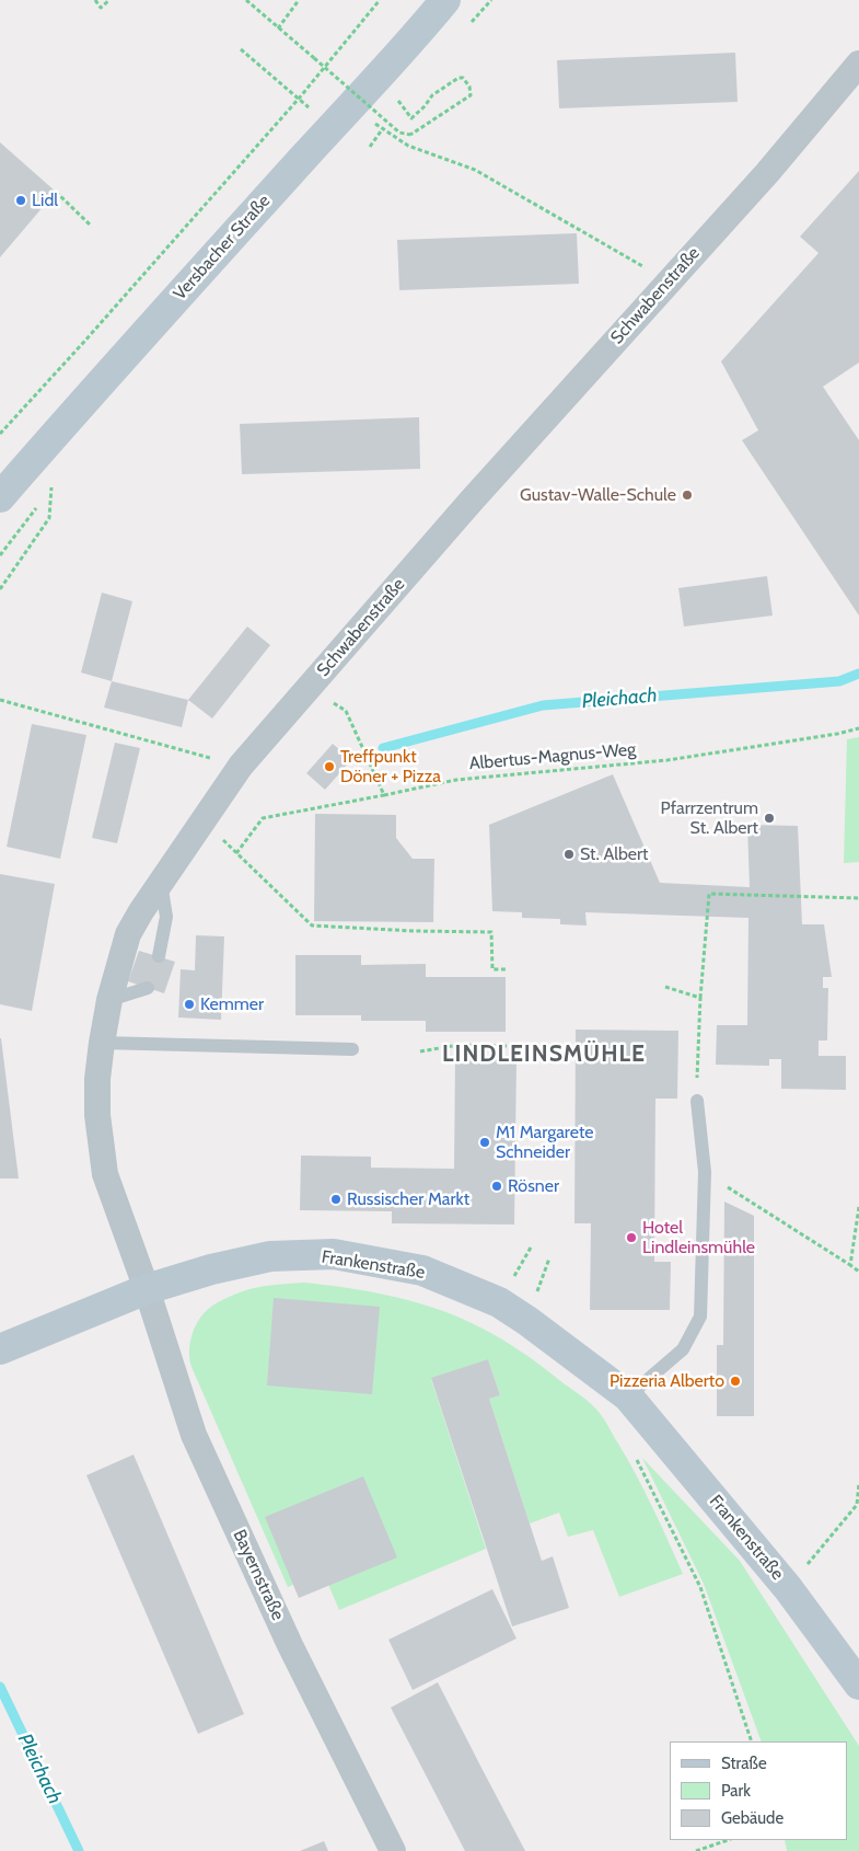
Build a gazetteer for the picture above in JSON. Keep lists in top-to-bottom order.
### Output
{
  "streets": {
    "street": [
      "Versbacher Straße",
      "Schwabenstraße",
      "Frankenstraße",
      "Bayernstraße"
    ],
    "path": ["Albertus-Magnus-Weg"]
  },
  "crossings": [
    ["Schwabenstraße", "Frankenstraße"],
    ["Schwabenstraße", "Bayernstraße"],
    ["Frankenstraße", "Bayernstraße"]
  ],
  "districts": ["LINDLEINSMÜHLE"],
  "water": ["Pleichach"],
  "places": [
    "Lidl",
    "Gustav-Walle-Schule",
    "Treffpunkt Döner + Pizza",
    "Pfarrzentrum St. Albert",
    "St. Albert",
    "Kemmer",
    "M1 Margarete Schneider",
    "Rösner",
    "Russischer Markt",
    "Hotel Lindleinsmühle",
    "Pizzeria Alberto"
  ],
  "legend": ["Straße", "Park", "Gebäude"]
}
